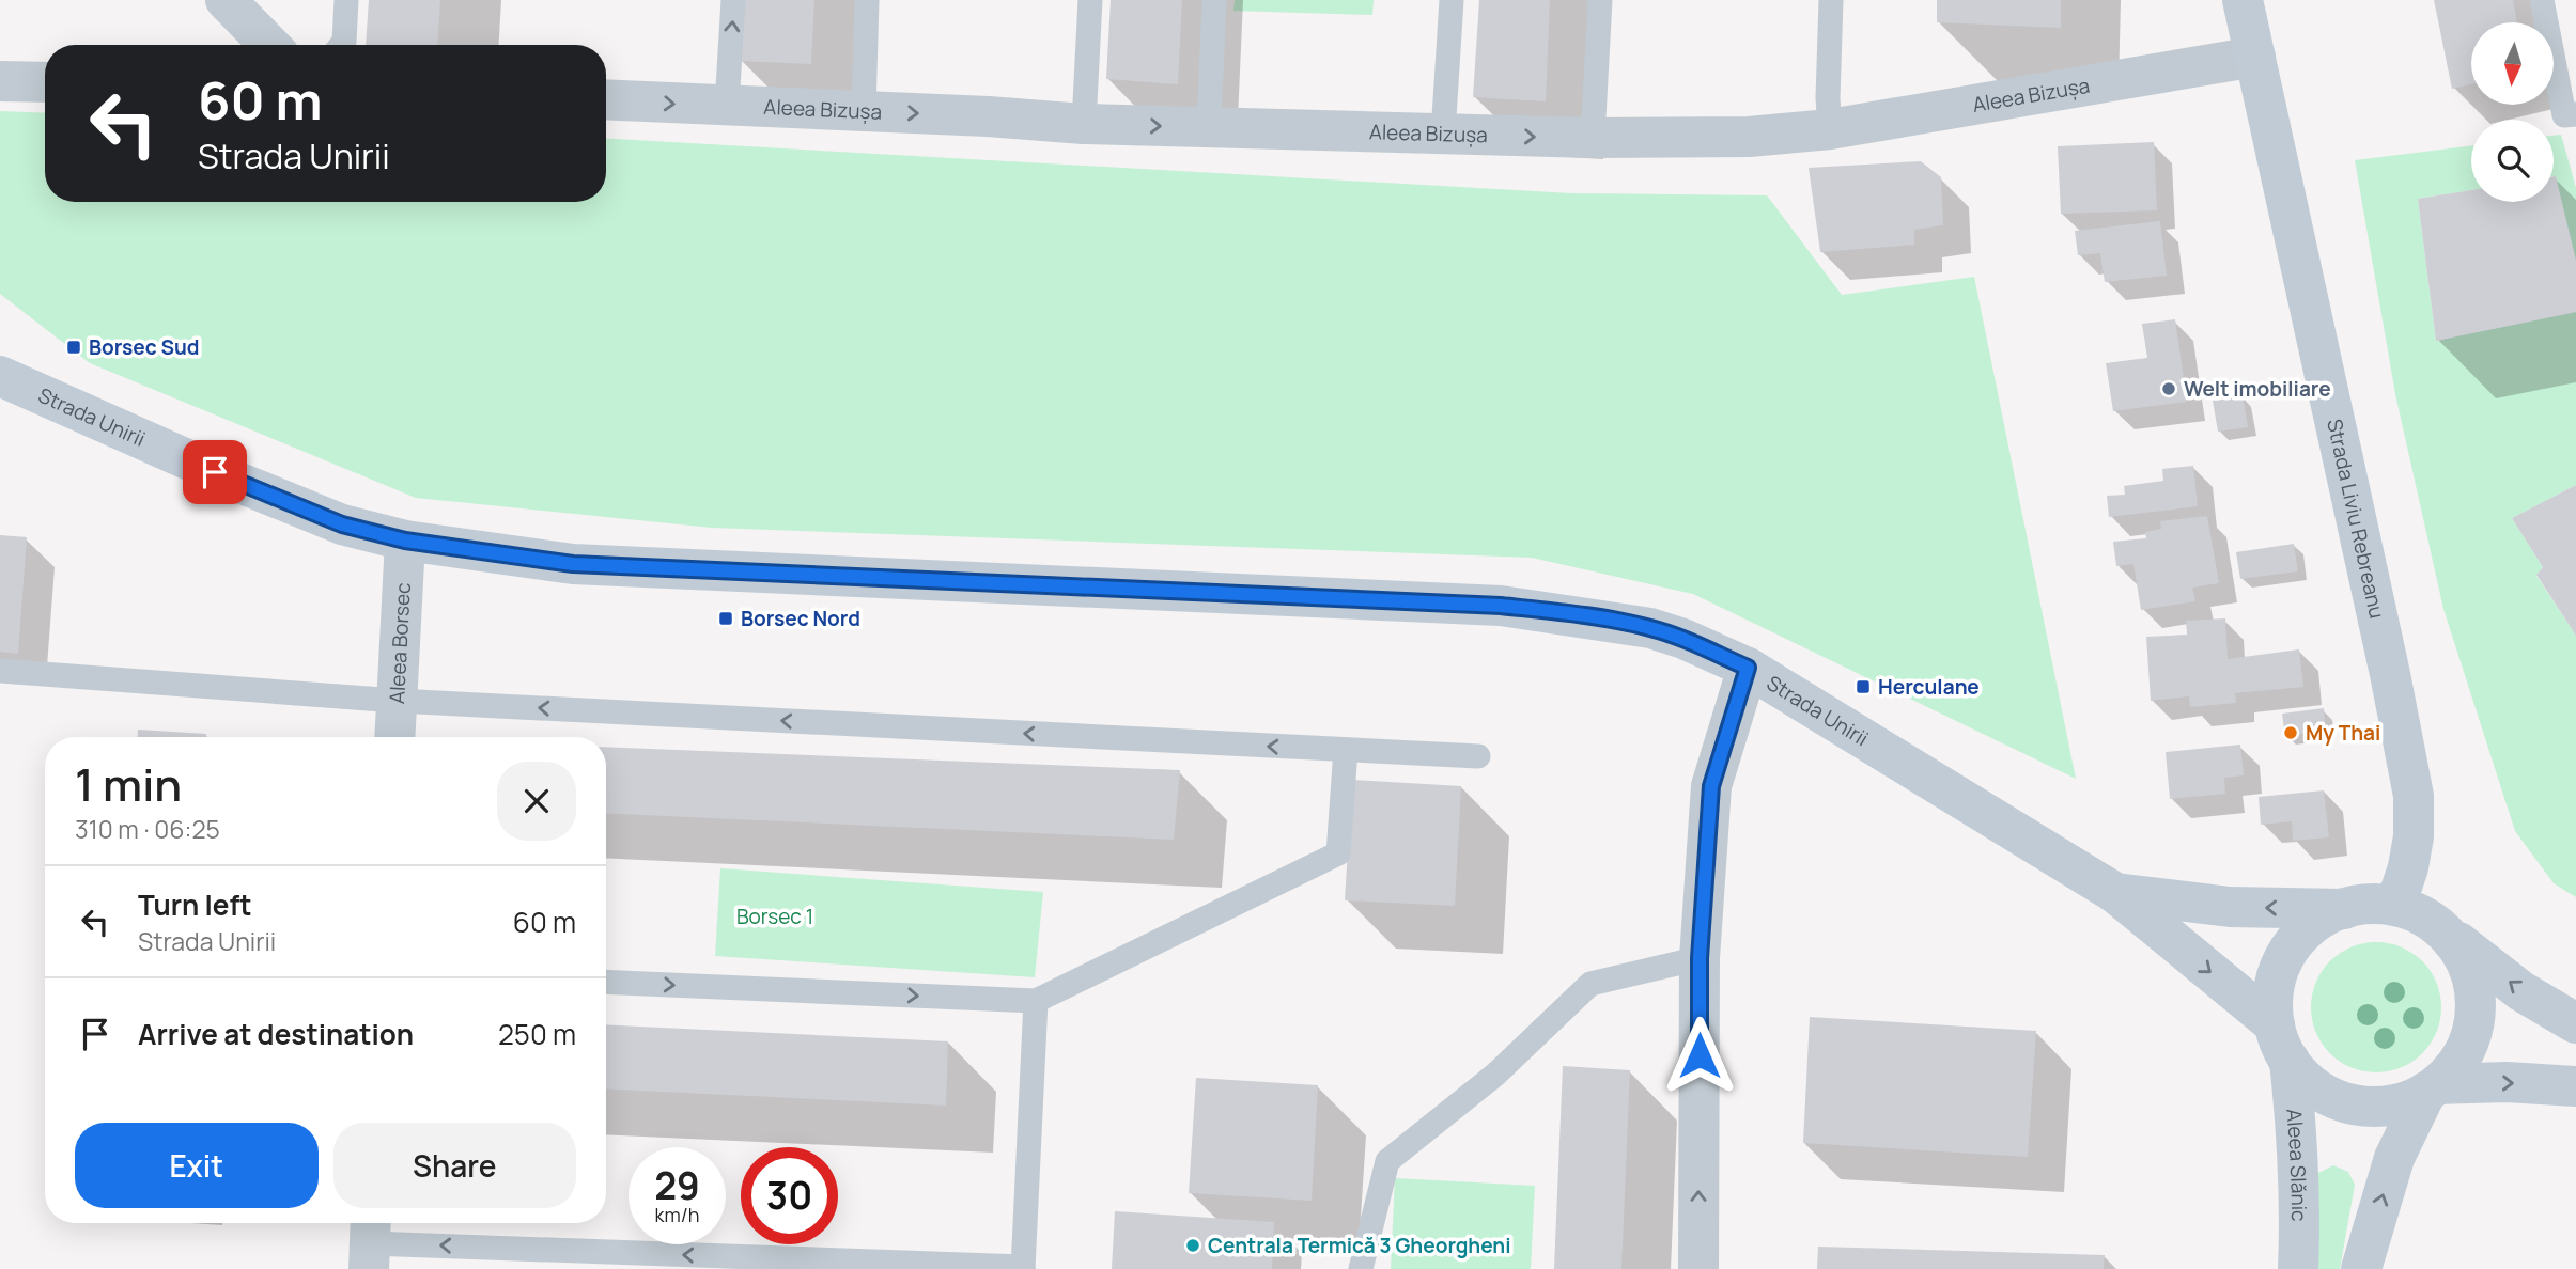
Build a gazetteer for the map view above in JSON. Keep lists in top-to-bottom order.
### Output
{
  "streets": {
    "main road": ["Strada Unirii", "Strada Liviu Rebreanu", "Aleea Slănic"],
    "street": ["Aleea Bizușa", "Aleea Borsec"]
  },
  "crossings": [
    ["Aleea Bizușa", "Strada Liviu Rebreanu"],
    ["Strada Unirii", "Strada Liviu Rebreanu"],
    ["Strada Unirii", "Aleea Borsec"],
    ["Strada Unirii", "Aleea Slănic"],
    ["Strada Liviu Rebreanu", "Aleea Slănic"]
  ],
  "one_way": ["Aleea Bizușa"],
  "parks": ["Borsec 1"],
  "places": {
    "transit": ["Borsec Sud", "Borsec Nord", "Herculane"],
    "other": ["Welt imobiliare", "My Thai", "Centrala Termică 3 Gheorgheni"]
  },
  "north": "bottom",
  "page": {
    "turn": ["60 m", "Strada Unirii"],
    "heading": ["1 min", "310 m · 06:25"],
    "list": [
      {
        "name": "Turn left",
        "note": "Strada Unirii",
        "value": "60 m"
      },
      {
        "name": "Arrive at destination",
        "value": "250 m"
      }
    ],
    "buttons": ["Exit", "Share"],
    "speed": "29 km/h",
    "limit": "30"
  }
}
